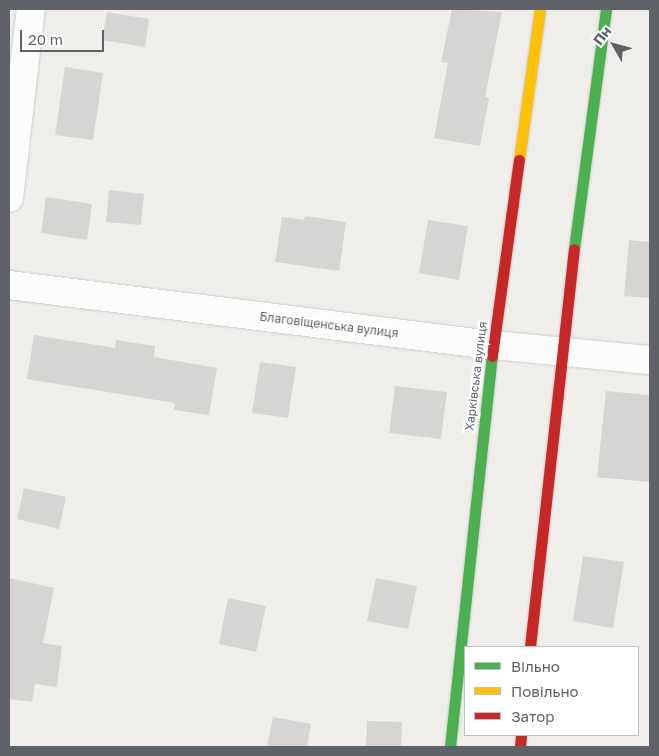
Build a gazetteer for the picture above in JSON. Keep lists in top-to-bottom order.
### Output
{
  "streets": {
    "street": ["Благовіщенська вулиця", "Харківська вулиця"]
  },
  "crossings": [
    ["Благовіщенська вулиця", "Харківська вулиця"]
  ],
  "legend": ["Вільно", "Повільно", "Затор"],
  "scale_bar": "20 m",
  "north": "top left"
}
